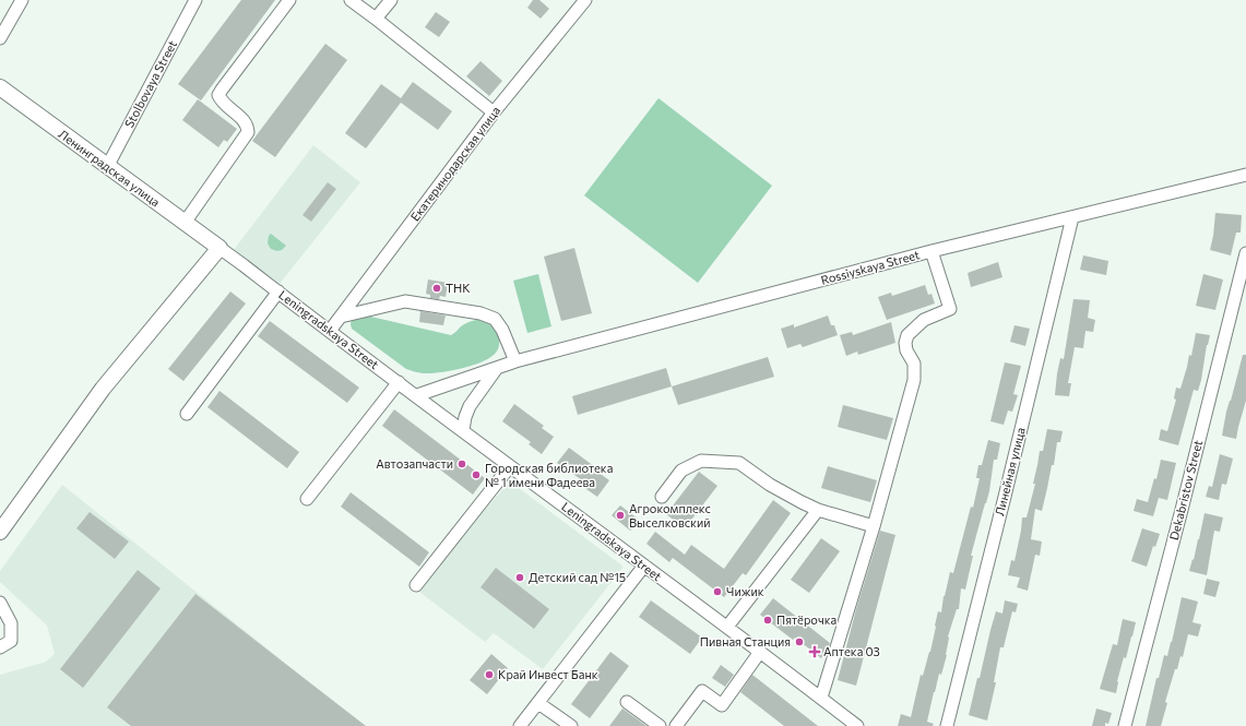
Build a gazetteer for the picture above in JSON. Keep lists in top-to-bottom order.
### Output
{
  "streets": {
    "main road": ["Ленинградская улица"],
    "street": [
      "Stolbovaya Street",
      "Екатеринодарская улица",
      "Rossiyskaya Street",
      "Leningradskaya Street",
      "Линейная улица",
      "Dekabristov Street"
    ]
  },
  "crossings": [
    ["Stolbovaya Street", "Ленинградская улица"],
    ["Екатеринодарская улица", "Leningradskaya Street"],
    ["Ленинградская улица", "Leningradskaya Street"],
    ["Rossiyskaya Street", "Leningradskaya Street"],
    ["Rossiyskaya Street", "Линейная улица"]
  ],
  "places": {
    "other": [
      "ТНК",
      "Автозапчасти",
      "Городская библиотека № 1 имени Фадеева",
      "Агрокомплекс Выселковский",
      "Детский сад №15",
      "Чижик",
      "Пятёрочка",
      "Пивная Станция",
      "Край Инвест Банк"
    ],
    "health": ["Аптека 03"]
  }
}
